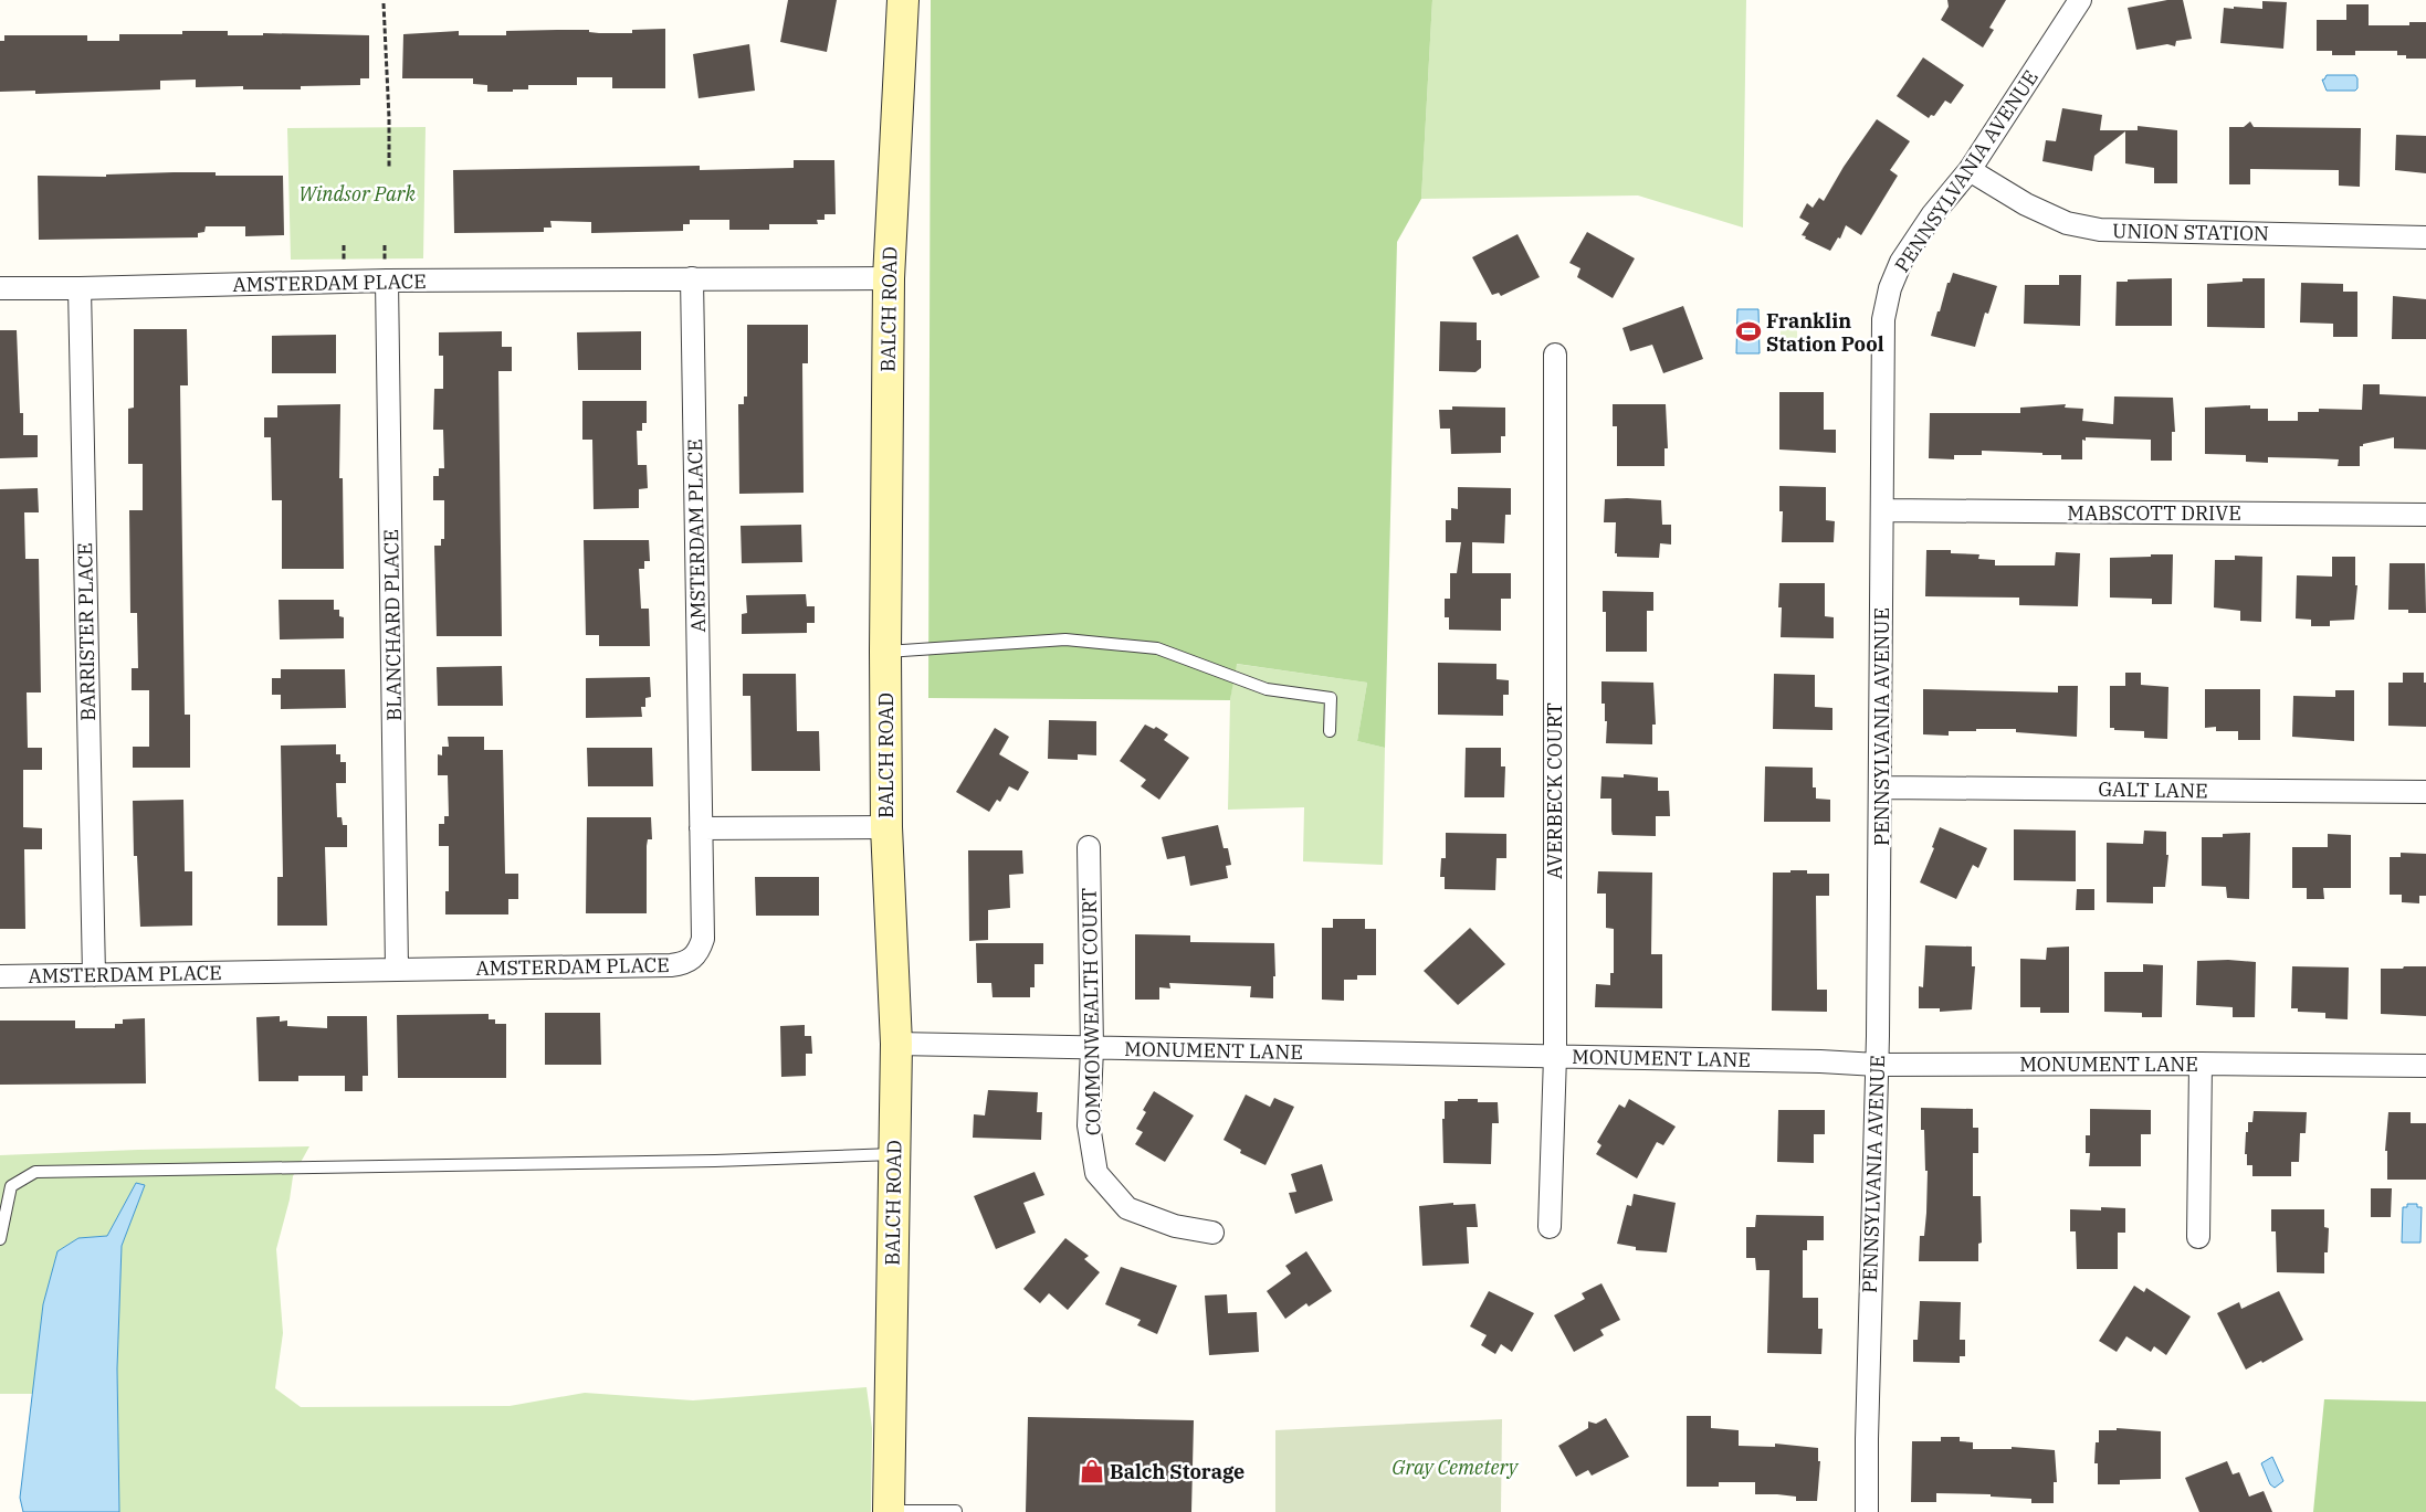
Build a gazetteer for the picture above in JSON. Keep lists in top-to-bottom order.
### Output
{
  "streets": {
    "street": [
      "PENNSYLVANIA AVENUE",
      "UNION STATION",
      "AMSTERDAM PLACE",
      "BALCH ROAD",
      "MABSCOTT DRIVE",
      "BLANCHARD PLACE",
      "BARRISTER PLACE",
      "GALT LANE",
      "AVERBECK COURT",
      "COMMONWEALTH COURT",
      "MONUMENT LANE"
    ]
  },
  "crossings": [
    ["PENNSYLVANIA AVENUE", "UNION STATION"],
    ["PENNSYLVANIA AVENUE", "MABSCOTT DRIVE"],
    ["PENNSYLVANIA AVENUE", "GALT LANE"],
    ["PENNSYLVANIA AVENUE", "MONUMENT LANE"],
    ["AMSTERDAM PLACE", "BALCH ROAD"],
    ["AMSTERDAM PLACE", "BLANCHARD PLACE"],
    ["AMSTERDAM PLACE", "BARRISTER PLACE"],
    ["BALCH ROAD", "MONUMENT LANE"],
    ["AVERBECK COURT", "MONUMENT LANE"],
    ["COMMONWEALTH COURT", "MONUMENT LANE"]
  ],
  "parks": ["Windsor Park", "Gray Cemetery"],
  "places": {
    "sports": ["Franklin Station Pool"],
    "shop": ["Balch Storage"]
  }
}
